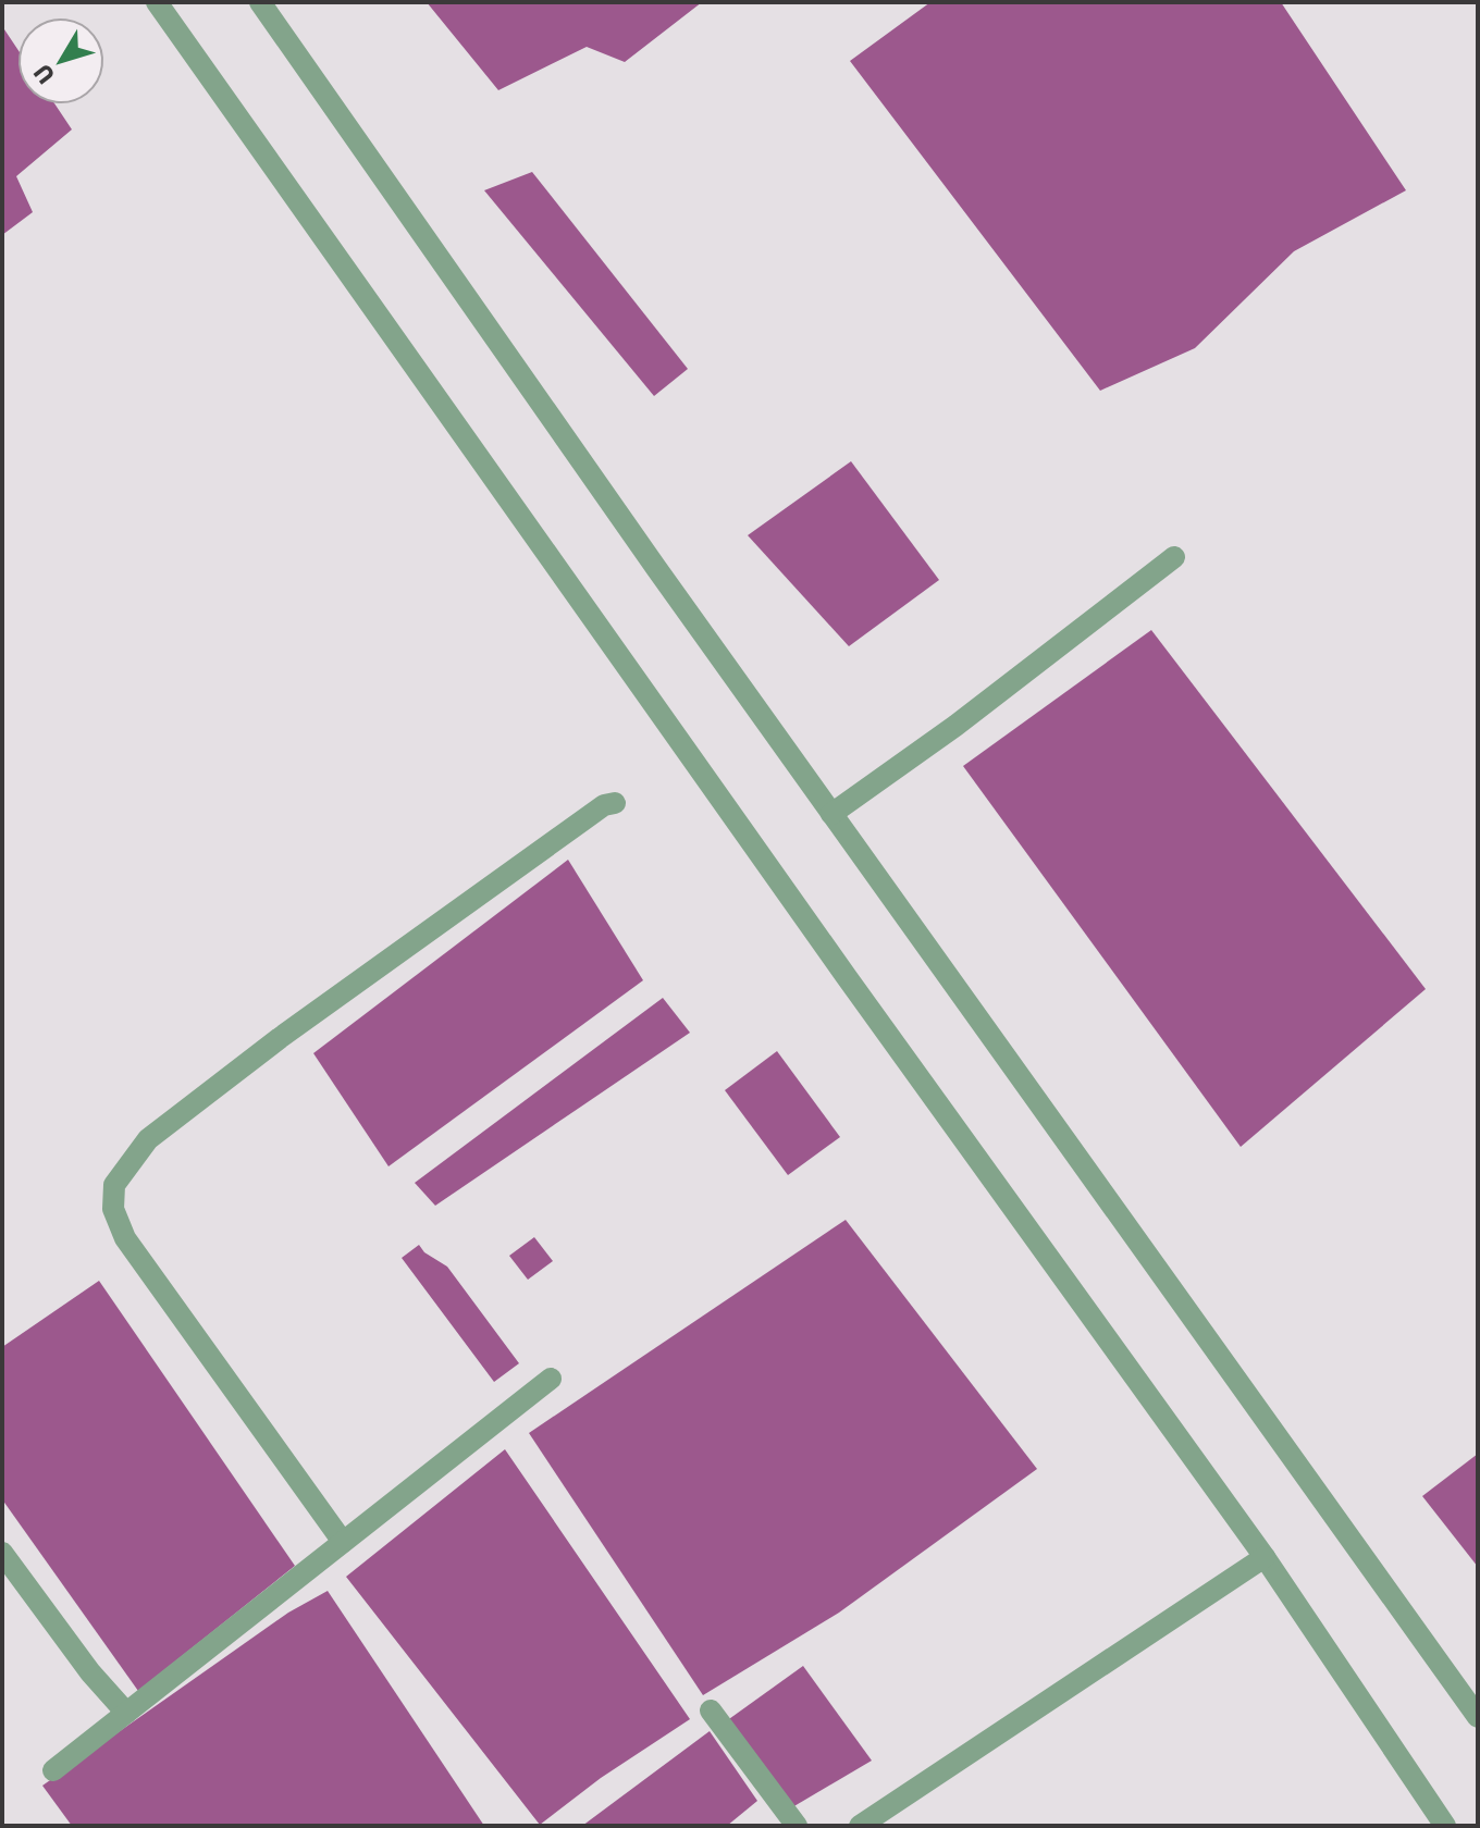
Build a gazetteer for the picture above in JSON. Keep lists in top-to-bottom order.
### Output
{
  "north": "bottom left"
}
